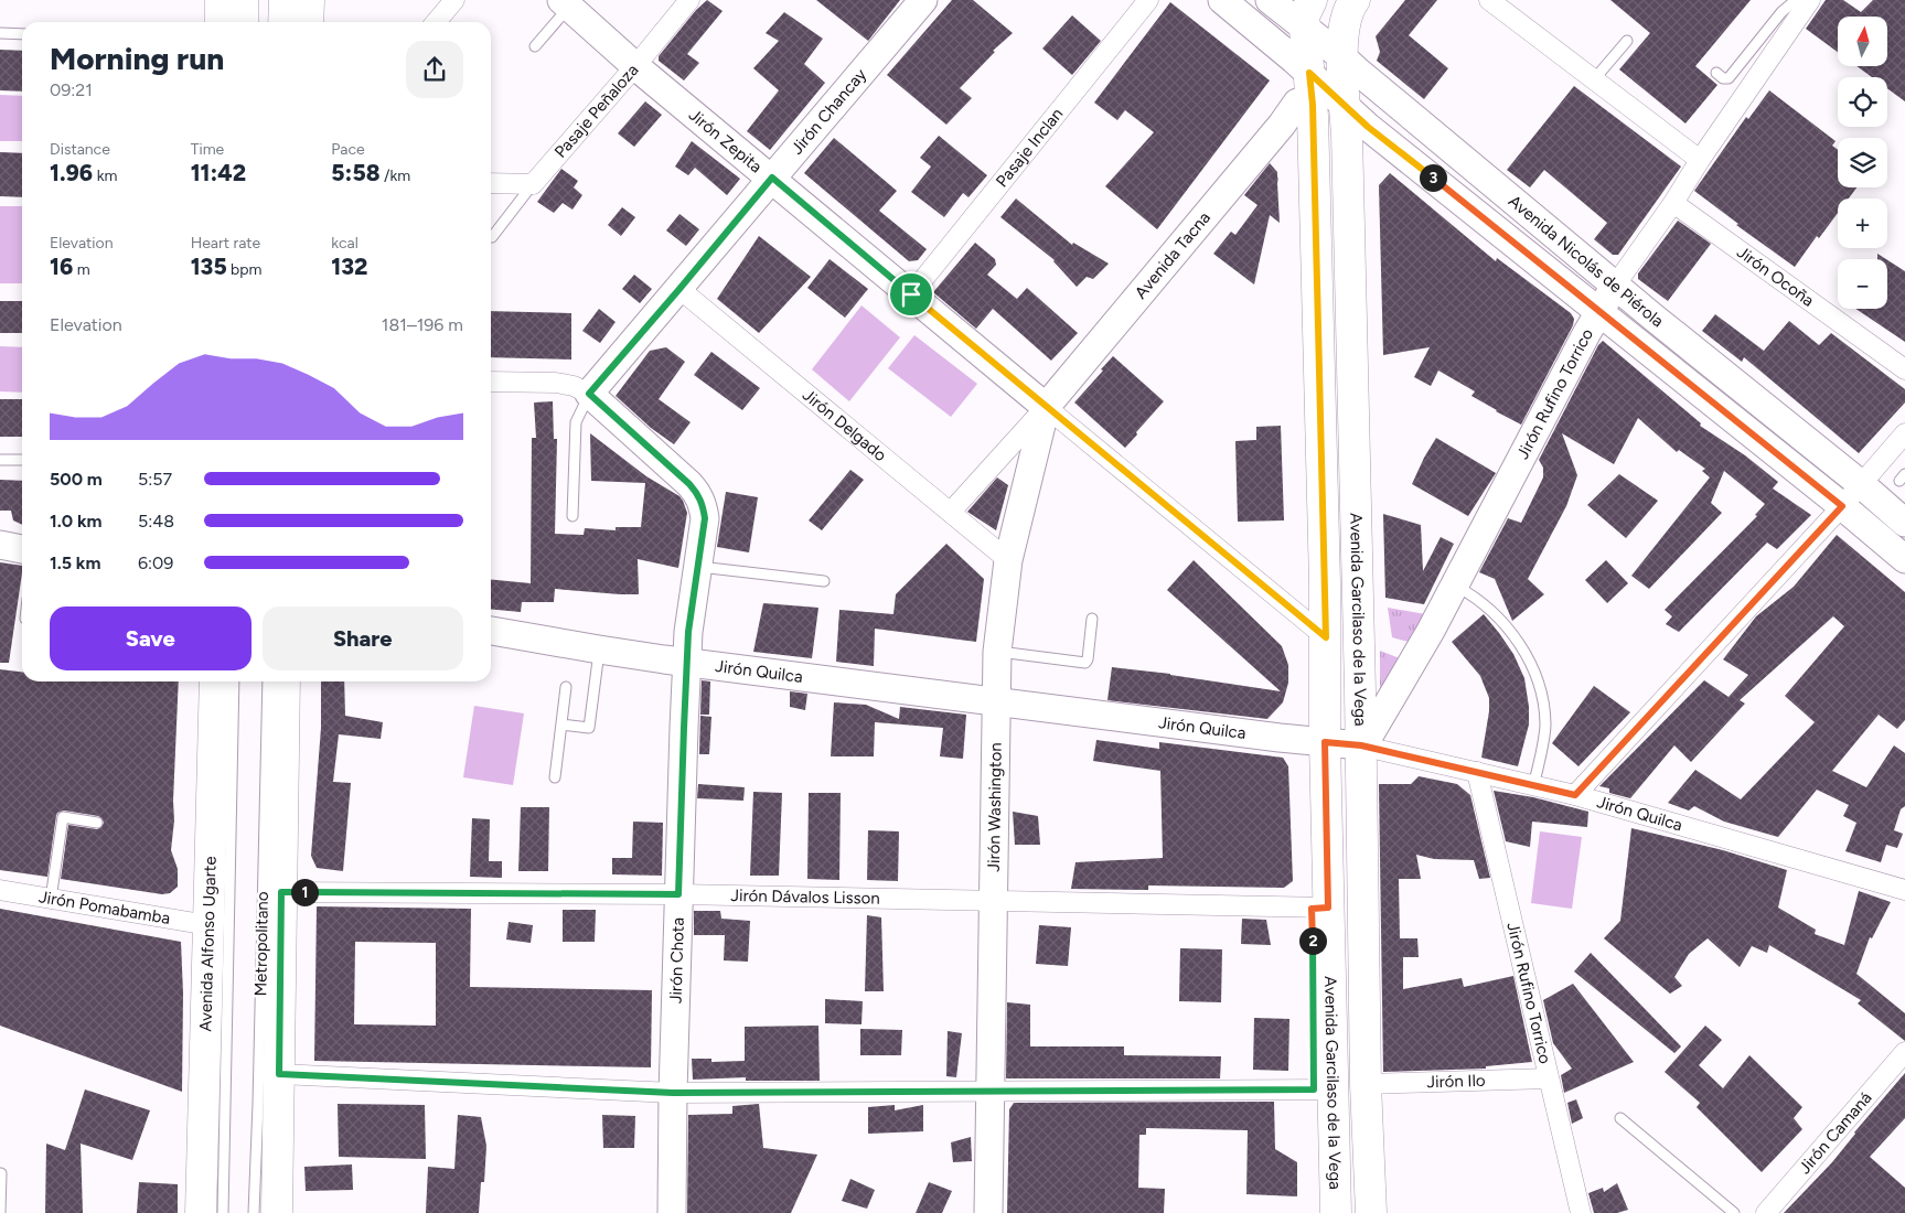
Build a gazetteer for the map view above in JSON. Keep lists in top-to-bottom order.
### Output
{
  "streets": {
    "main road": ["Avenida Garcilaso de la Vega", "Avenida Alfonso Ugarte"],
    "street": [
      "Pasaje Peñaloza",
      "Jirón Chancay",
      "Jirón Zepita",
      "Pasaje Inclan",
      "Avenida Tacna",
      "Avenida Nicolás de Piérola",
      "Jirón Ocoña",
      "Jirón Rufino Torrico",
      "Jirón Delgado",
      "Jirón Quilca",
      "Jirón Washington",
      "Jirón Dávalos Lisson",
      "Jirón Pomabamba",
      "Jirón Chota",
      "Jirón Ilo",
      "Jirón Camaná"
    ],
    "lane": ["Metropolitano"]
  },
  "crossings": [
    ["Pasaje Peñaloza", "Jirón Zepita"],
    ["Jirón Chancay", "Jirón Zepita"],
    ["Jirón Chancay", "Jirón Delgado"],
    ["Jirón Chancay", "Jirón Chota"],
    ["Jirón Zepita", "Pasaje Inclan"],
    ["Jirón Zepita", "Avenida Tacna"],
    ["Jirón Zepita", "Avenida Garcilaso de la Vega"],
    ["Jirón Zepita", "Jirón Washington"],
    ["Avenida Tacna", "Avenida Garcilaso de la Vega"],
    ["Avenida Tacna", "Jirón Washington"],
    ["Avenida Nicolás de Piérola", "Jirón Rufino Torrico"],
    ["Avenida Nicolás de Piérola", "Avenida Garcilaso de la Vega"],
    ["Jirón Ocoña", "Jirón Rufino Torrico"],
    ["Jirón Rufino Torrico", "Avenida Garcilaso de la Vega"],
    ["Jirón Rufino Torrico", "Jirón Quilca"],
    ["Jirón Rufino Torrico", "Jirón Ilo"],
    ["Jirón Delgado", "Jirón Washington"],
    ["Avenida Garcilaso de la Vega", "Jirón Quilca"],
    ["Avenida Garcilaso de la Vega", "Jirón Dávalos Lisson"],
    ["Avenida Garcilaso de la Vega", "Jirón Ilo"],
    ["Jirón Quilca", "Jirón Washington"],
    ["Jirón Quilca", "Jirón Chota"],
    ["Jirón Washington", "Jirón Dávalos Lisson"],
    ["Jirón Dávalos Lisson", "Jirón Chota"],
    ["Jirón Pomabamba", "Avenida Alfonso Ugarte"]
  ],
  "north": "top",
  "page": {
    "map_buttons": ["+", "−"],
    "heading": ["Morning run", "09:21"],
    "stats": [
      ["Distance", "1.96 km"],
      ["Time", "11:42"],
      ["Pace", "5:58 /km"],
      ["Elevation", "16 m"],
      ["Heart rate", "135 bpm"],
      ["kcal", "132"]
    ],
    "pins": ["3", "1", "2"],
    "chart": ["Elevation", "181–196 m"],
    "list": [
      {
        "name": "500 m",
        "note": "5:57"
      },
      {
        "name": "1.0 km",
        "note": "5:48"
      },
      {
        "name": "1.5 km",
        "note": "6:09"
      }
    ],
    "buttons": ["Save", "Share"]
  }
}
